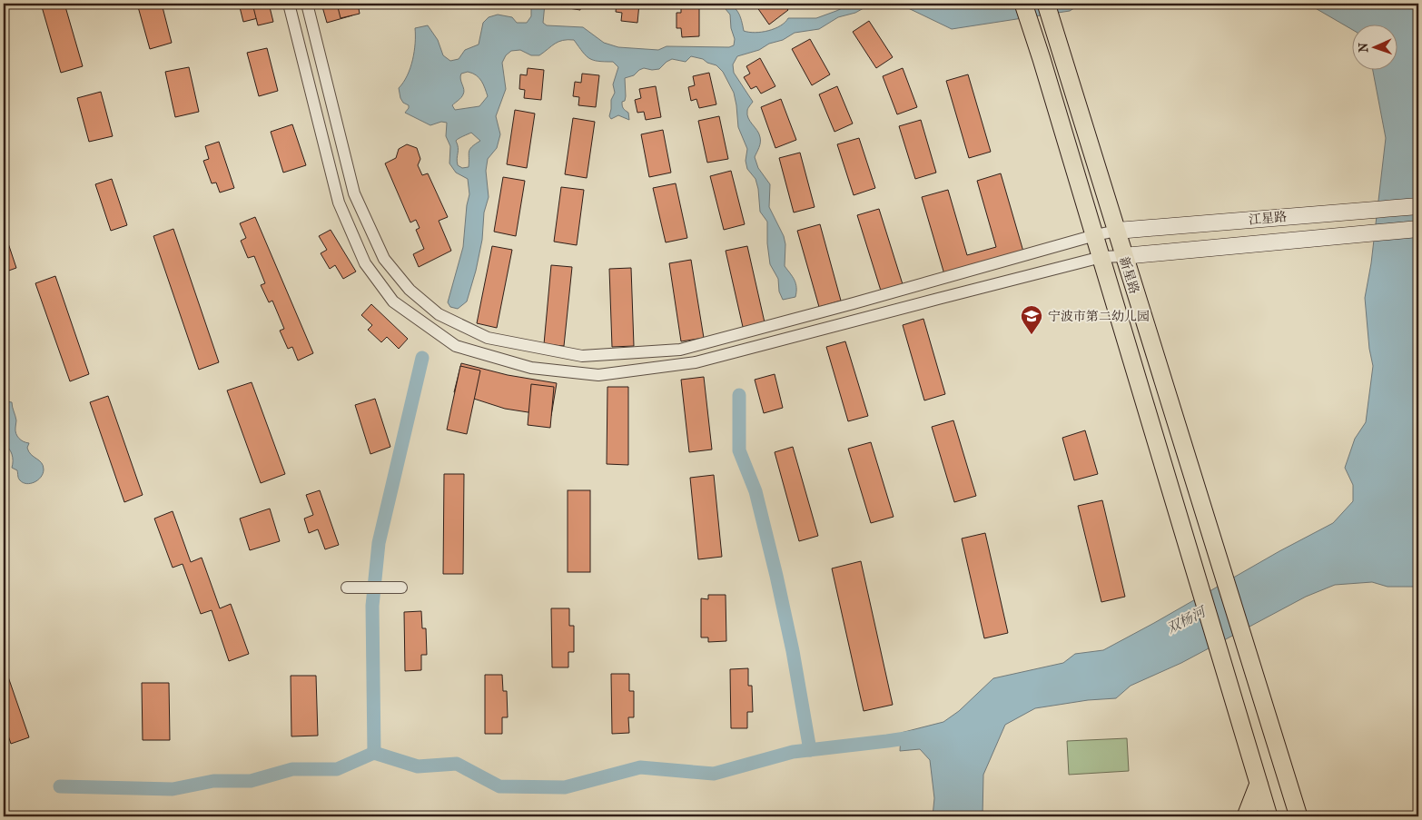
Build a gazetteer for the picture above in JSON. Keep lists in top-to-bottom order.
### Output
{
  "streets": {
    "main road": ["新星路"],
    "street": ["江星路"]
  },
  "crossings": [
    ["江星路", "新星路"]
  ],
  "water": ["双杨河"],
  "places": {
    "school or university": ["宁波市第二幼儿园"]
  },
  "north": "left"
}
